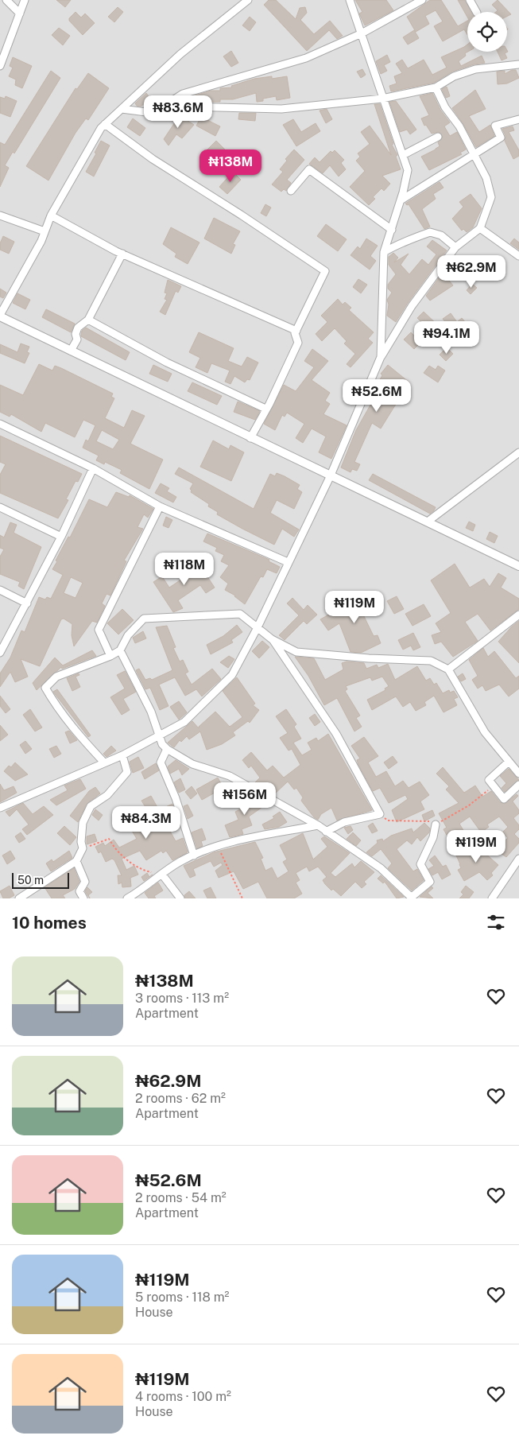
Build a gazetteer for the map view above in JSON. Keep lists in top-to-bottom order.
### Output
{
  "scale_bar": "50 m",
  "page": {
    "price": [
      "₦83.6M",
      "₦138M",
      "₦62.9M",
      "₦94.1M",
      "₦52.6M",
      "₦118M",
      "₦119M",
      "₦156M",
      "₦84.3M",
      "₦119M"
    ],
    "scale": "50 m",
    "heading": "10 homes",
    "list": [
      {
        "name": "₦138M",
        "note": "3 rooms · 113 m² · Apartment"
      },
      {
        "name": "₦62.9M",
        "note": "2 rooms · 62 m² · Apartment"
      },
      {
        "name": "₦52.6M",
        "note": "2 rooms · 54 m² · Apartment"
      },
      {
        "name": "₦119M",
        "note": "5 rooms · 118 m² · House"
      },
      {
        "name": "₦119M",
        "note": "4 rooms · 100 m² · House"
      }
    ]
  }
}
